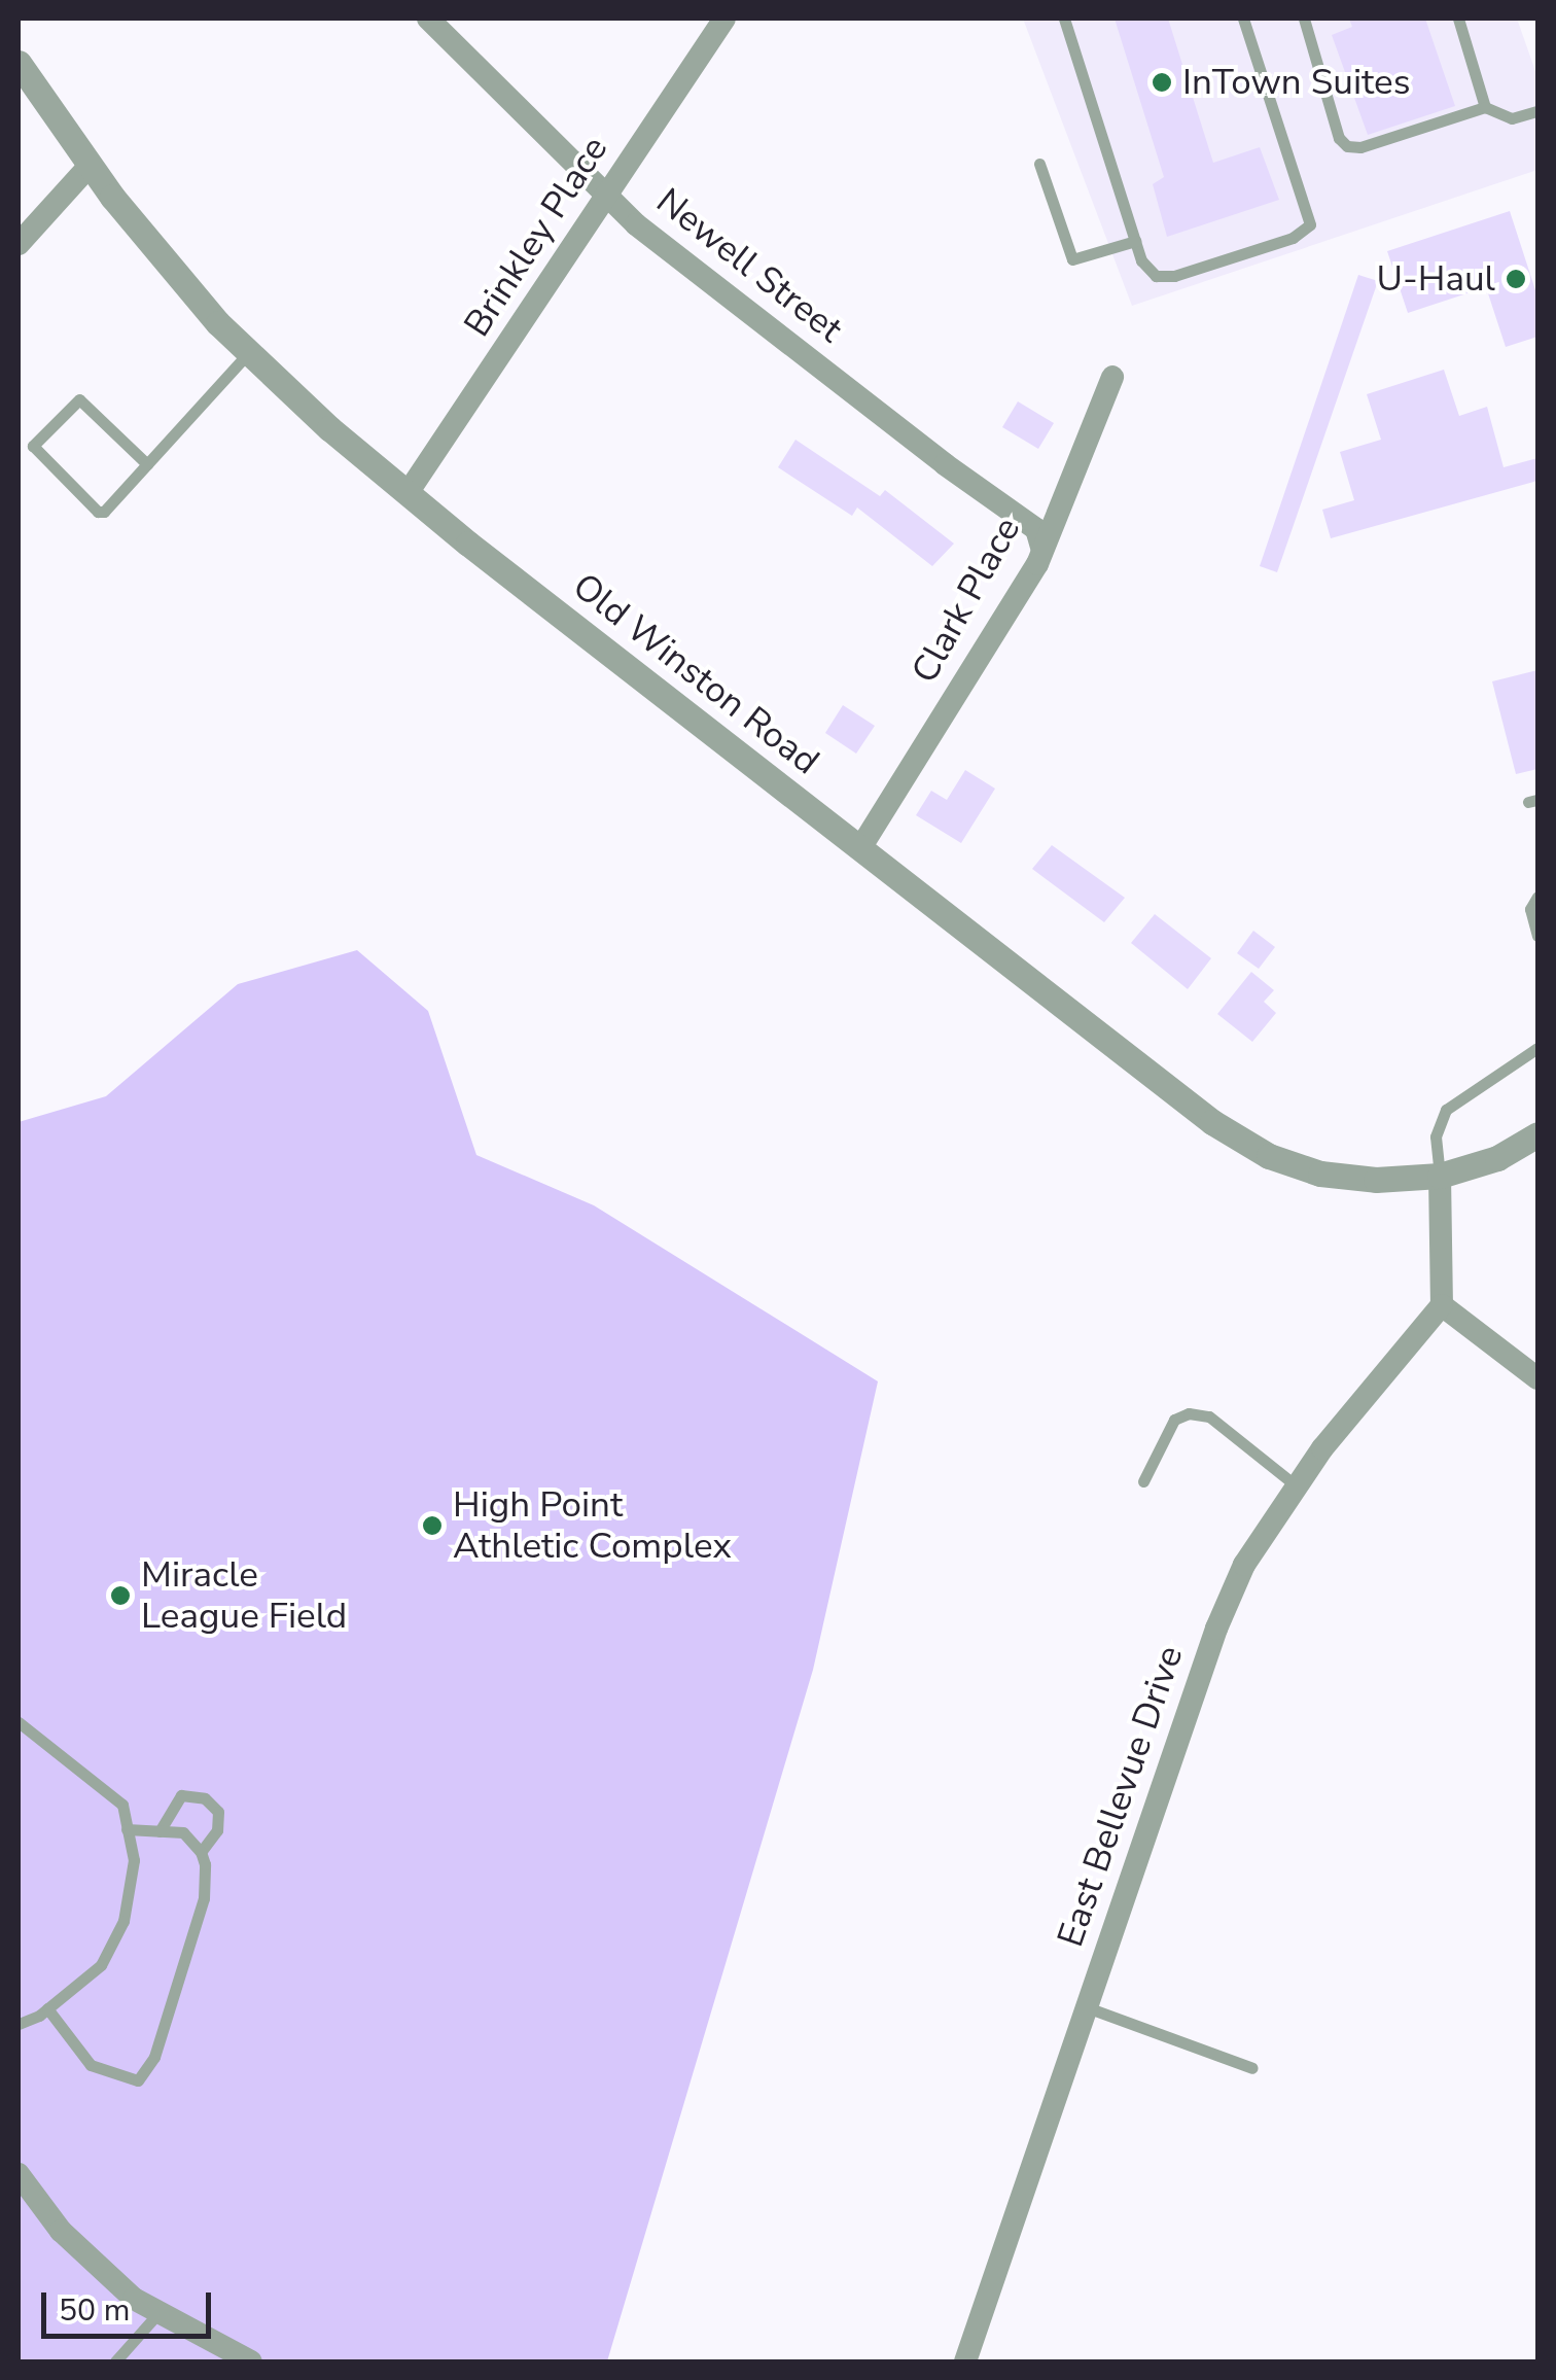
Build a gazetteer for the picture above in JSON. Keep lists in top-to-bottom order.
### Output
{
  "streets": {
    "street": [
      "Brinkley Place",
      "Newell Street",
      "Clark Place",
      "Old Winston Road",
      "East Bellevue Drive"
    ]
  },
  "crossings": [
    ["Brinkley Place", "Newell Street"],
    ["Brinkley Place", "Old Winston Road"],
    ["Newell Street", "Clark Place"],
    ["Clark Place", "Old Winston Road"]
  ],
  "places": [
    "InTown Suites",
    "U-Haul",
    "High Point Athletic Complex",
    "Miracle League Field"
  ],
  "scale_bar": "50 m"
}
